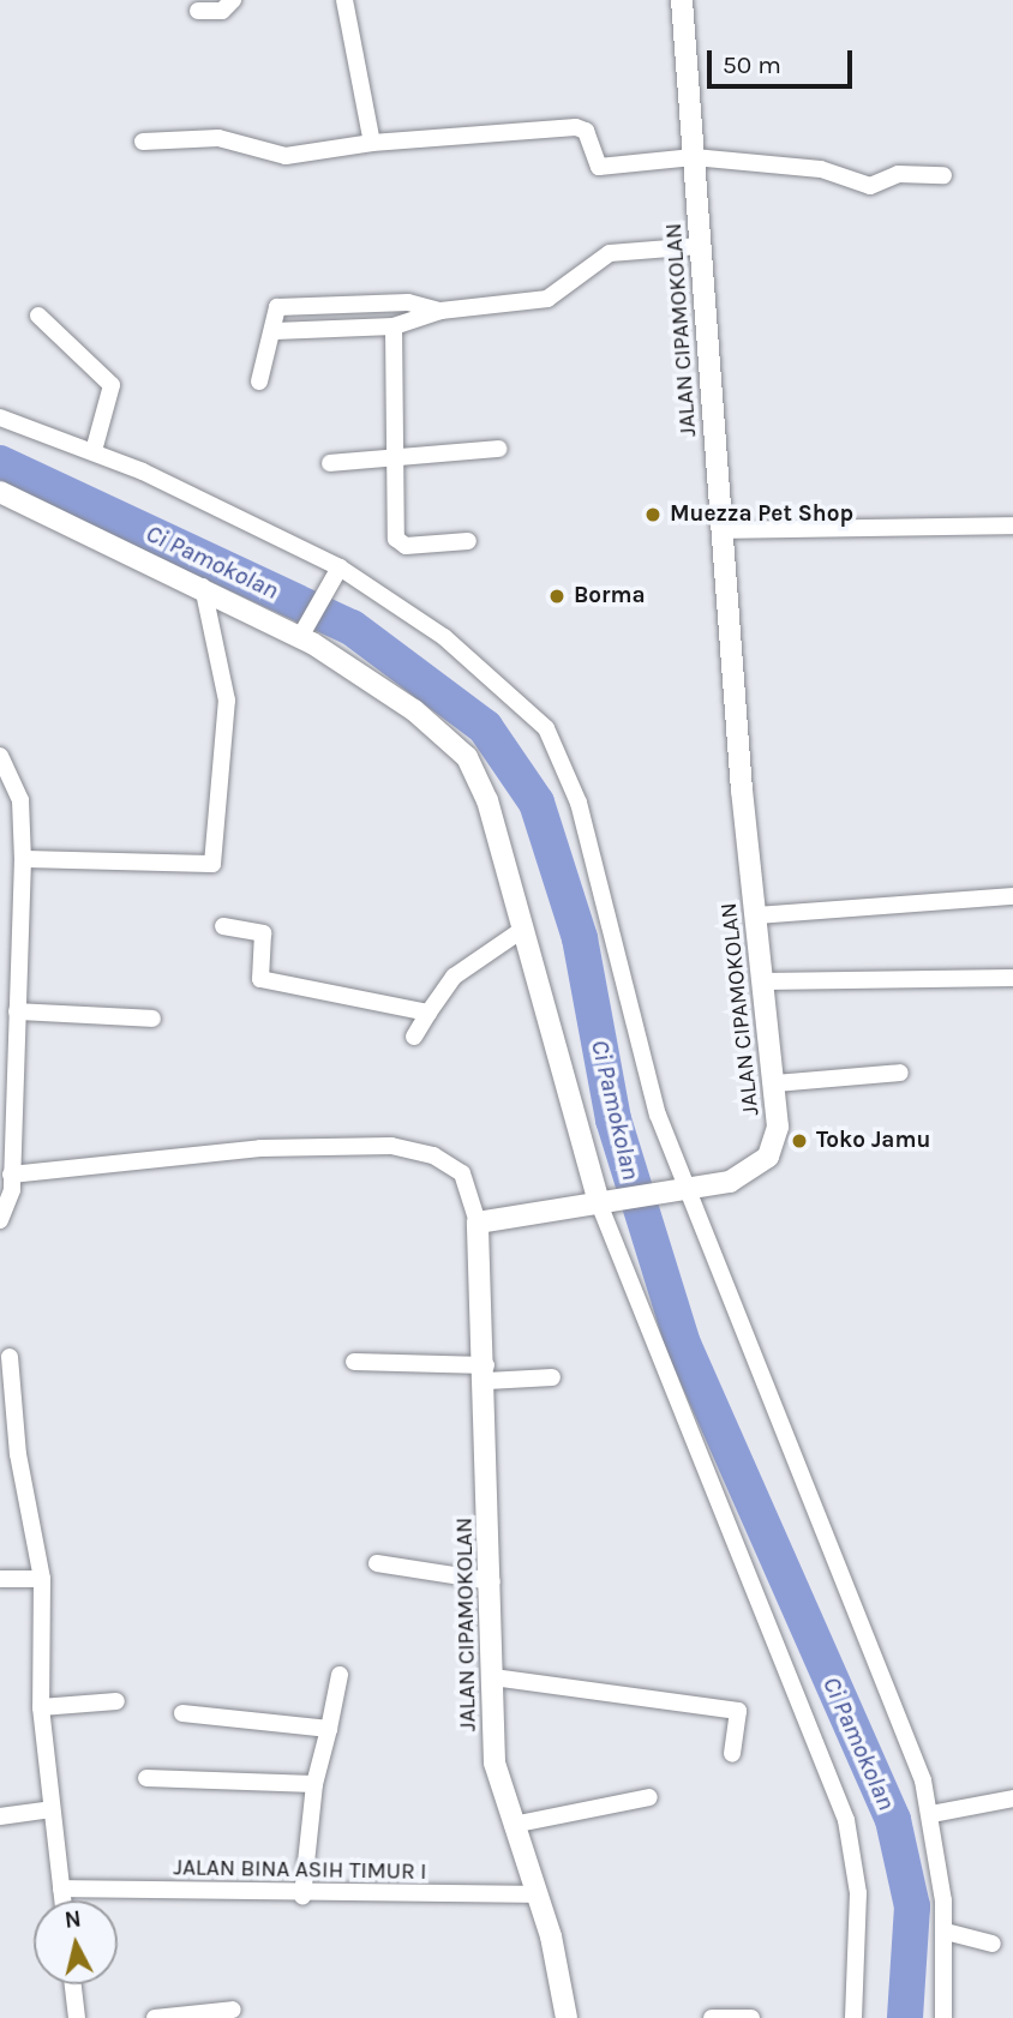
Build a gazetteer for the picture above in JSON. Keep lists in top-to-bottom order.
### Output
{
  "streets": {
    "street": ["JALAN CIPAMOKOLAN", "JALAN BINA ASIH TIMUR I"]
  },
  "crossings": [
    ["JALAN CIPAMOKOLAN", "JALAN BINA ASIH TIMUR I"]
  ],
  "water": ["Ci Pamokolan"],
  "places": ["Muezza Pet Shop", "Borma", "Toko Jamu"],
  "scale_bar": "50 m",
  "north": "top"
}
